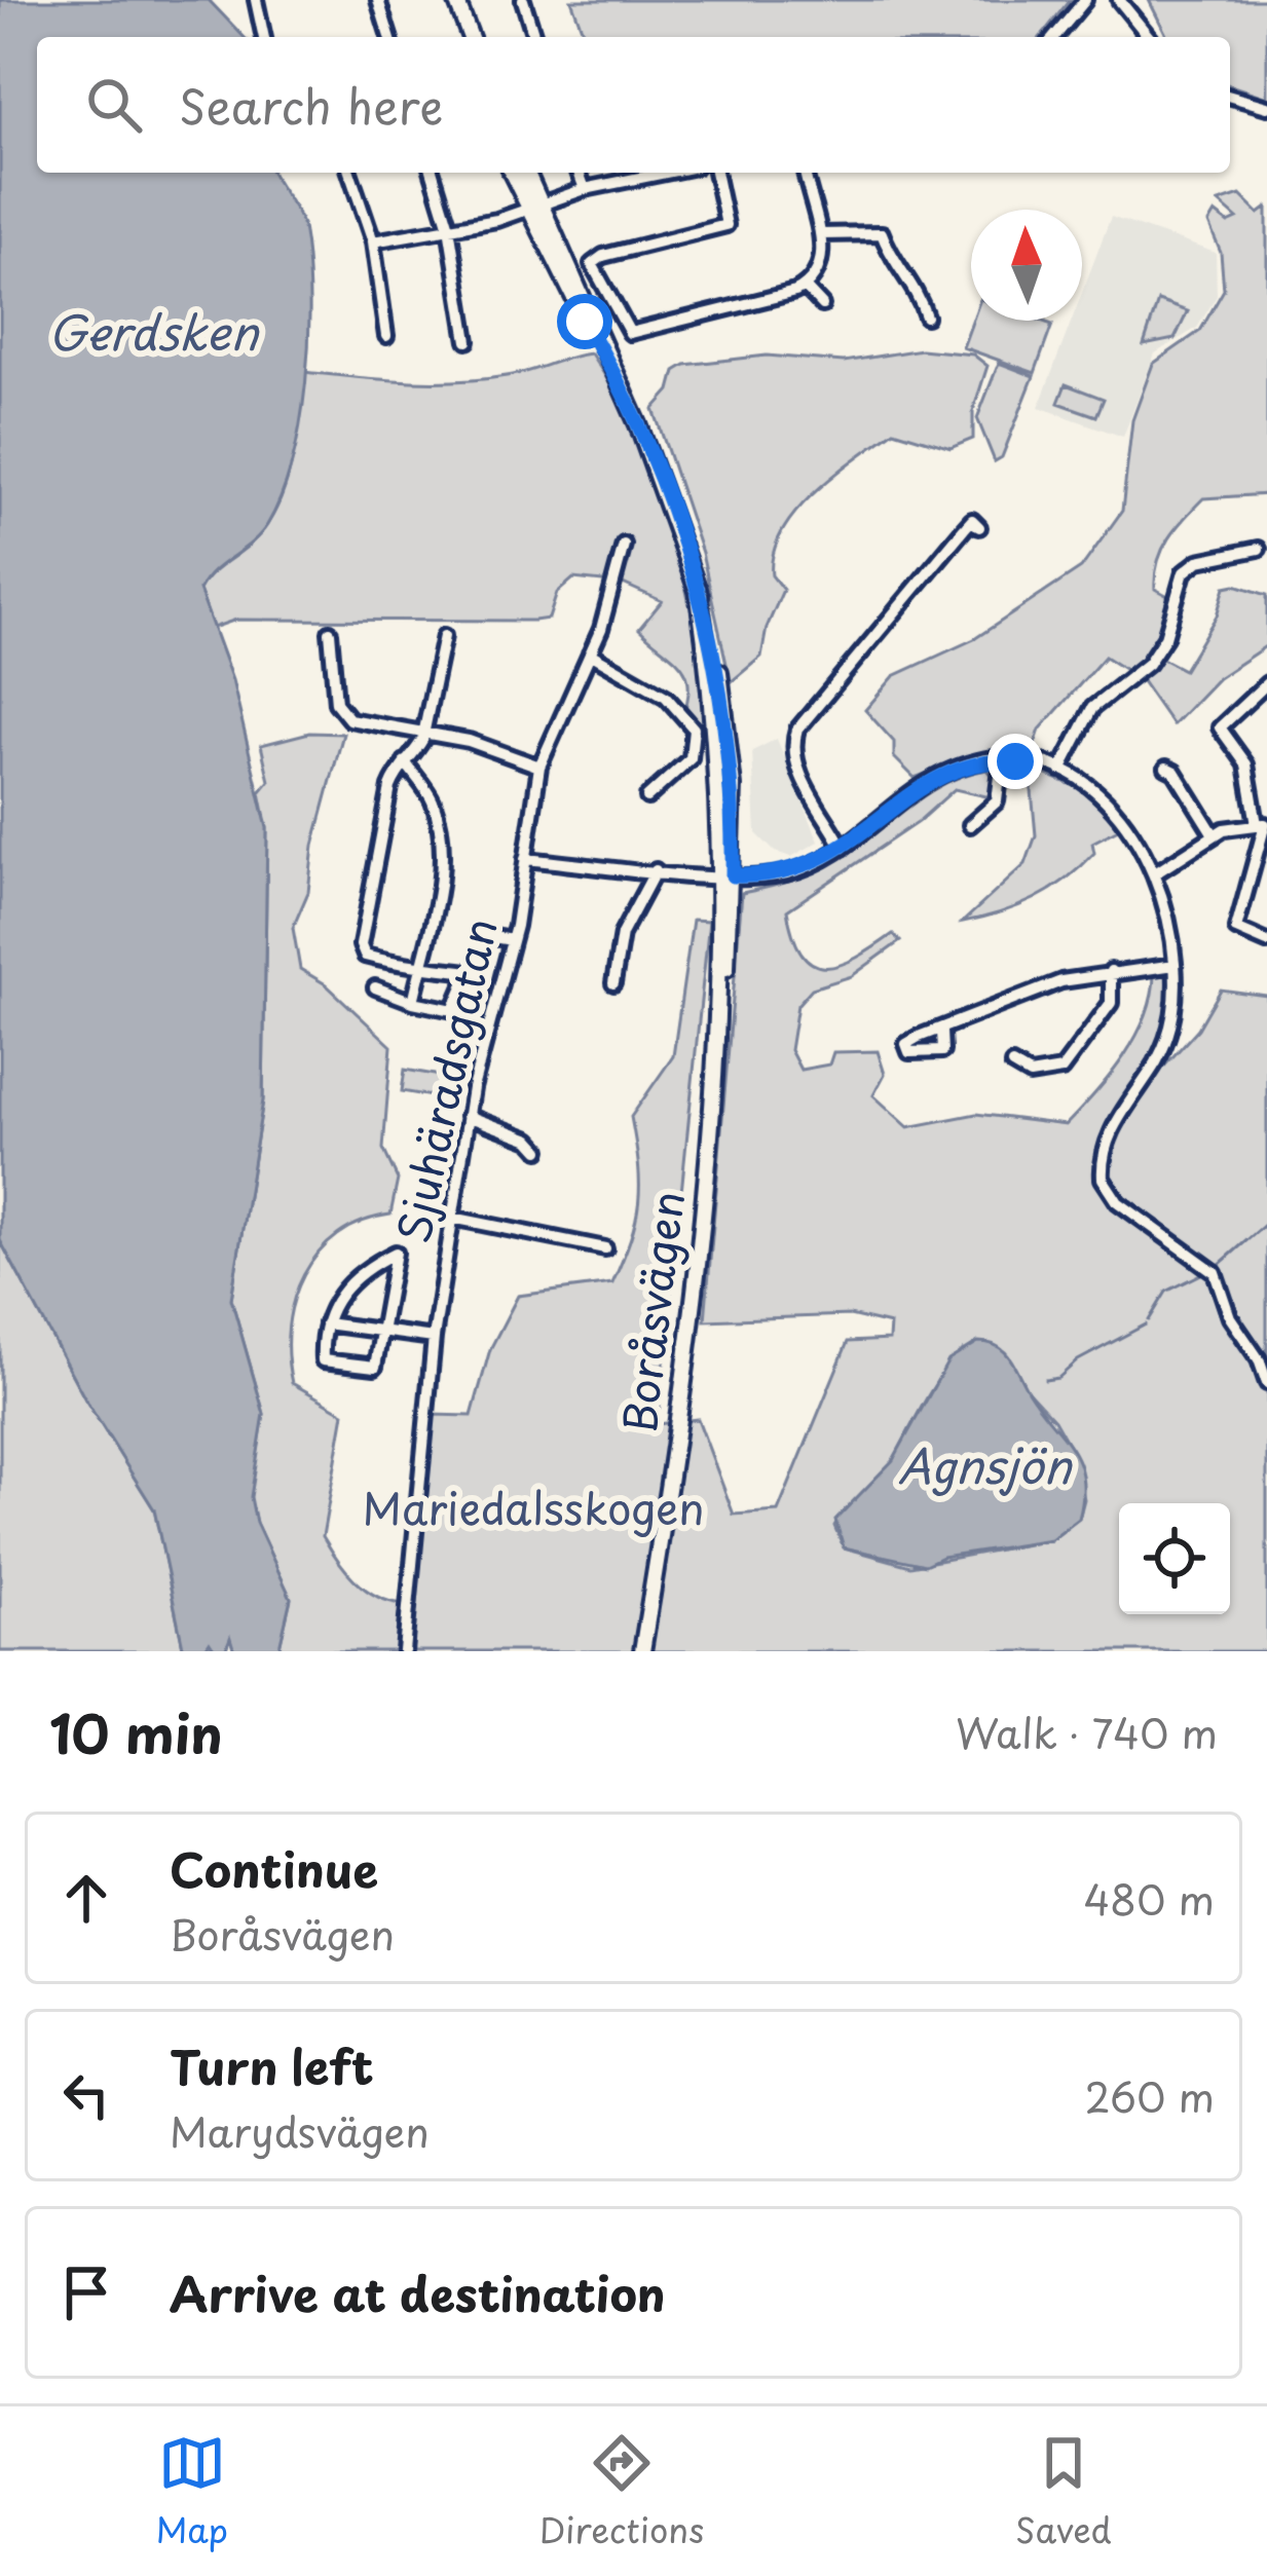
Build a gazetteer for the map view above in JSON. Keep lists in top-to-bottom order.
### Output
{
  "streets": {
    "main road": ["Boråsvägen"],
    "street": ["Sjuhäradsgatan"]
  },
  "water": ["Gerdsken", "Agnsjön"],
  "parks": ["Mariedalsskogen"],
  "north": "top",
  "page": {
    "search": "Search here",
    "heading": ["10 min", "Walk · 740 m"],
    "list": [
      ["Continue", "Boråsvägen", "480 m"],
      ["Turn left", "Marydsvägen", "260 m"],
      "Arrive at destination"
    ],
    "nav": ["Map", "Directions", "Saved"]
  }
}
